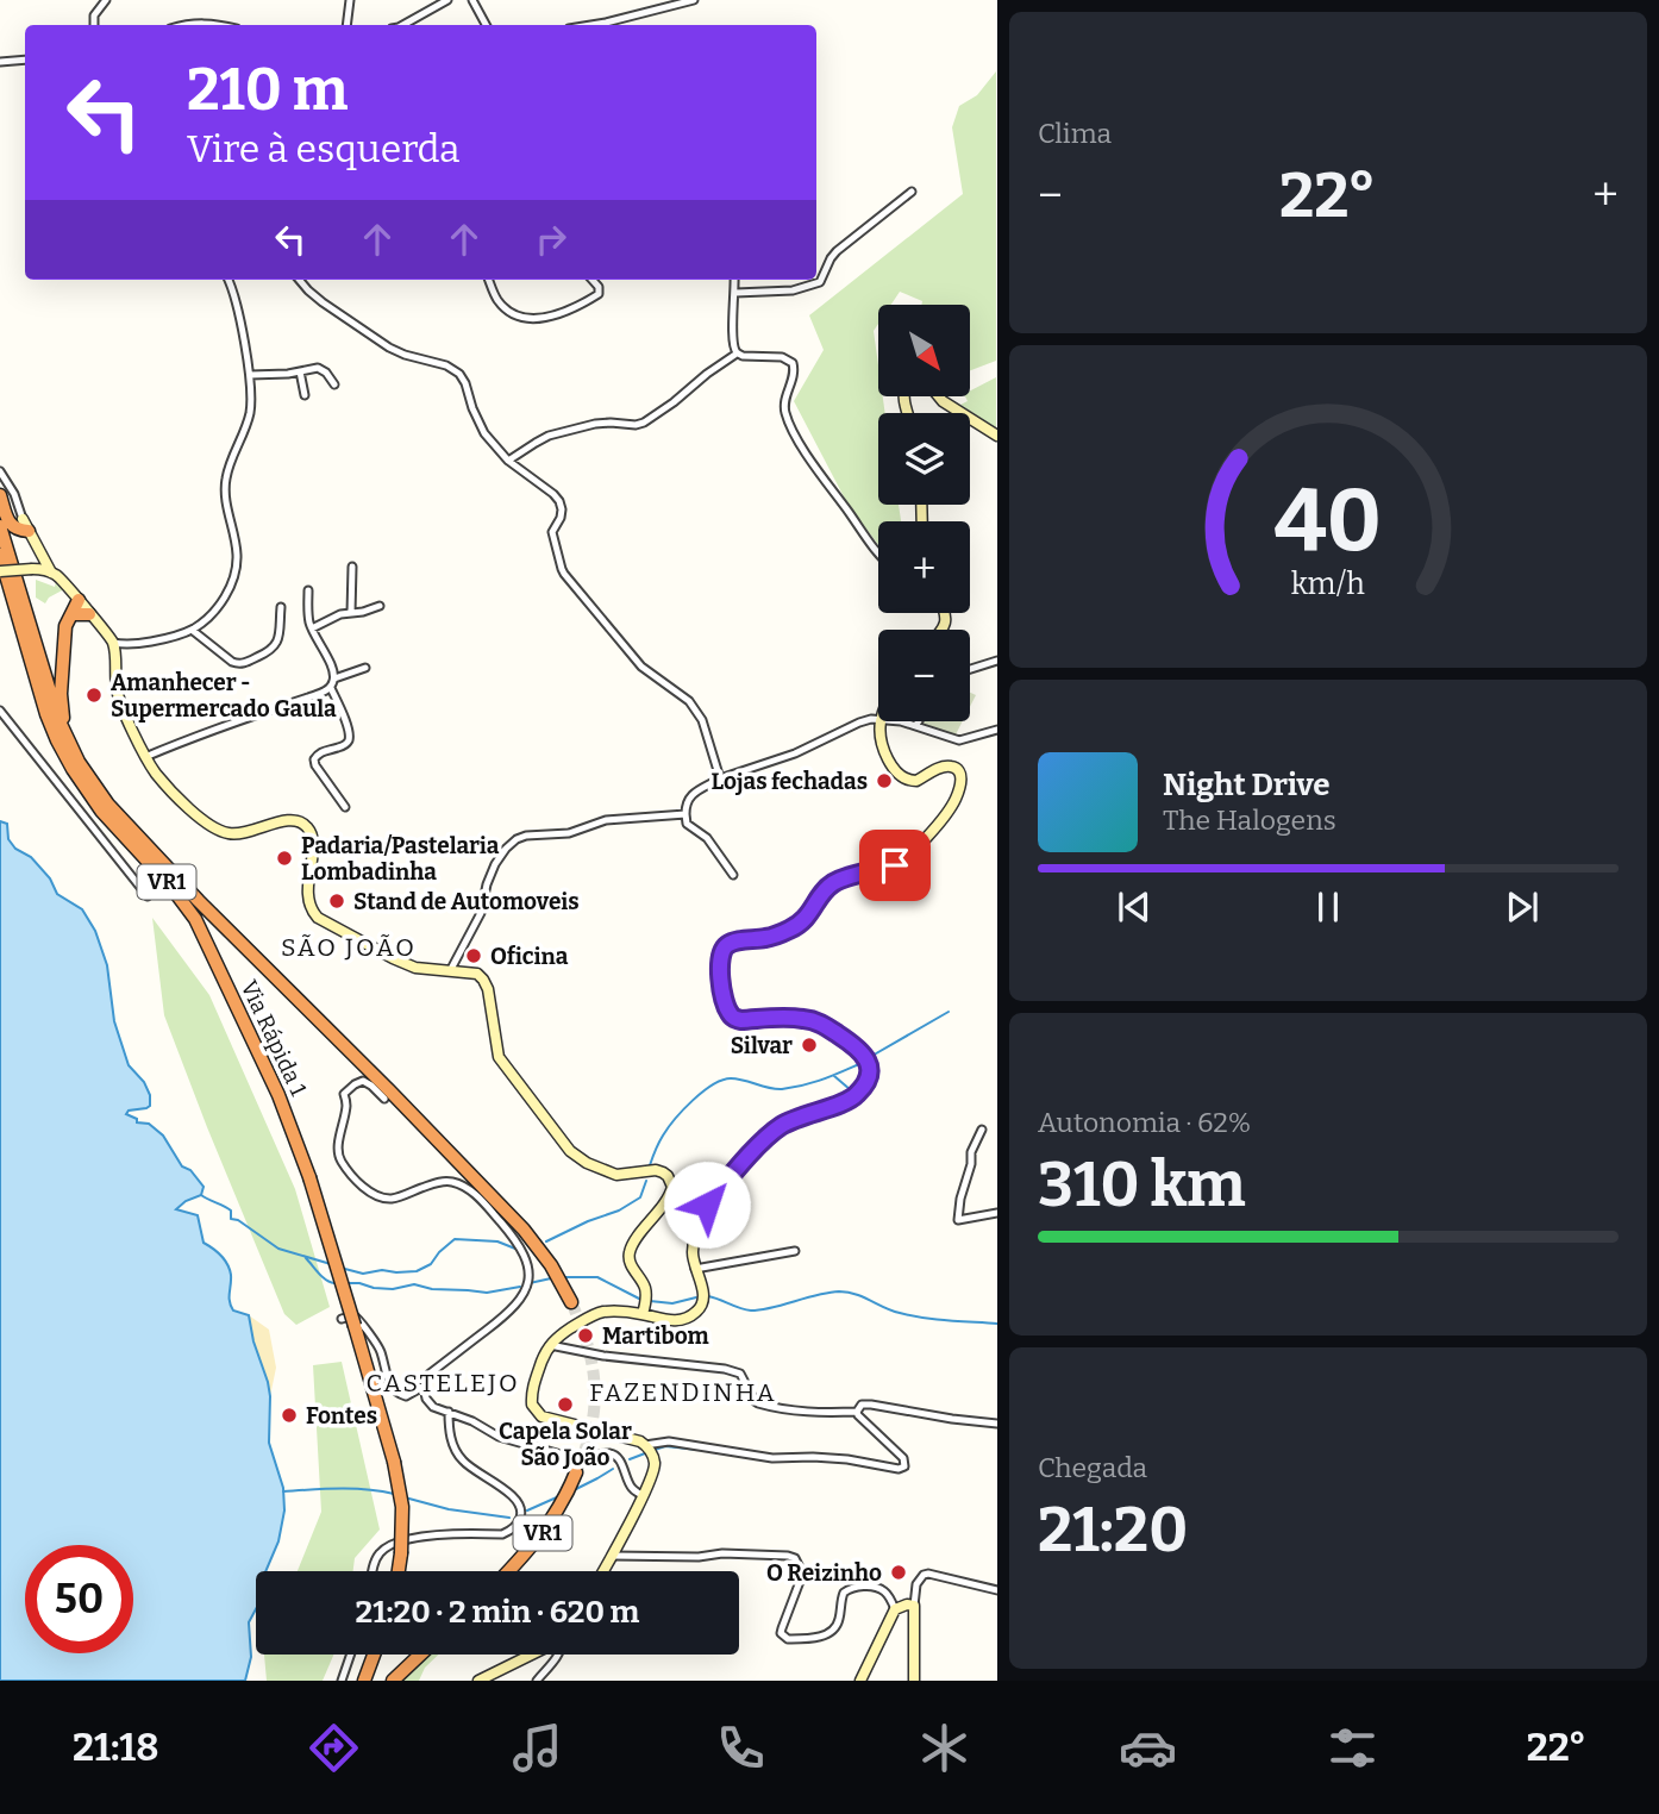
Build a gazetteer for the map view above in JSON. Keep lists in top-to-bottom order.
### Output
{
  "streets": {
    "highway": ["VR1", "Via Rápida 1"]
  },
  "districts": ["SÃO JOÃO", "CASTELEJO", "FAZENDINHA"],
  "places": [
    "Amanhecer - Supermercado Gaula",
    "Lojas fechadas",
    "Padaria/Pastelaria Lombadinha",
    "Stand de Automoveis",
    "Oficina",
    "Silvar",
    "Martibom",
    "Capela Solar São João",
    "Fontes",
    "O Reizinho"
  ],
  "north": "bottom right",
  "page": {
    "tile": [
      "Clima",
      ["Autonomia · 62%", "310 km"],
      ["Chegada", "21:20"]
    ],
    "turn": ["210 m", "Vire à esquerda"],
    "heat": ["−", "22°", "+"],
    "map_buttons": ["+", "−"],
    "song": ["Night Drive", "The Halogens"],
    "limit": "50",
    "trip": "21:20 · 2 min · 620 m",
    "tabs": ["21:18", "22°"],
    "gauge": ["40", "km/h"]
  }
}
